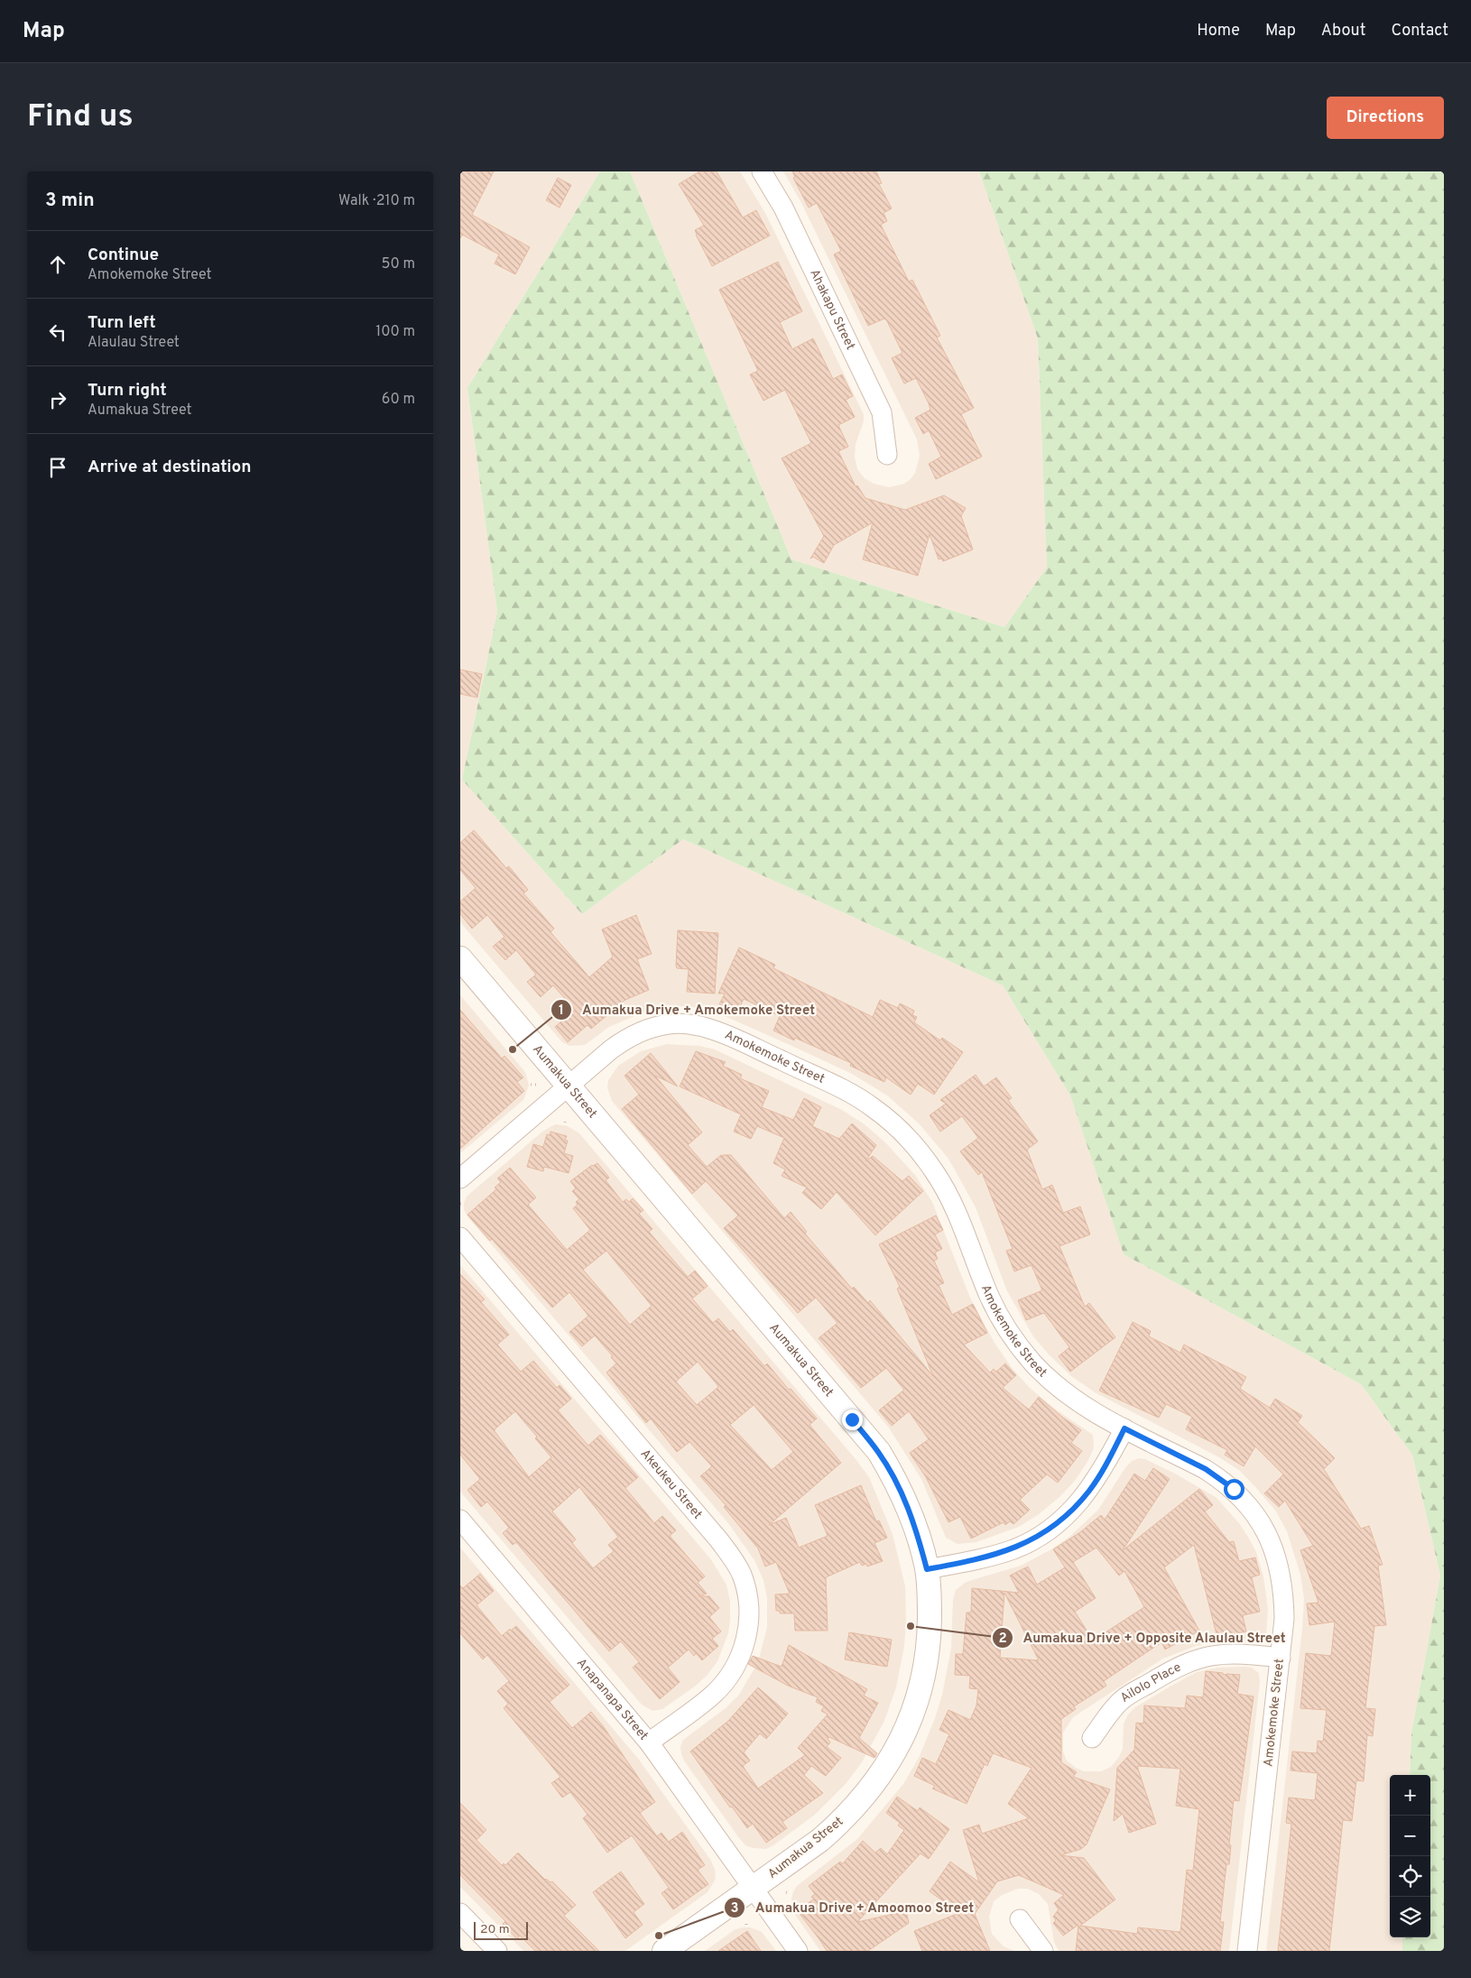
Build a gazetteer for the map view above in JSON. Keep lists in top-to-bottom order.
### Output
{
  "streets": {
    "street": [
      "Ahakapu Street",
      "Amokemoke Street",
      "Aumakua Street",
      "Akeukeu Street",
      "Ailolo Place",
      "Anapanapa Street"
    ]
  },
  "crossings": [
    ["Amokemoke Street", "Aumakua Street"],
    ["Amokemoke Street", "Ailolo Place"],
    ["Aumakua Street", "Anapanapa Street"],
    ["Akeukeu Street", "Anapanapa Street"]
  ],
  "places": ["Aumakua Drive + Amokemoke Street", "Aumakua Drive + Opposite Alaulau Street", "Aumakua Drive + Amoomoo Street"],
  "scale_bar": "20 m",
  "page": {
    "header": "Map",
    "nav": [
      "Home",
      "Map",
      "About",
      "Contact"
    ],
    "buttons": "Directions",
    "title": "Find us",
    "heading": ["3 min", "Walk · 210 m"],
    "list": [
      ["Continue", "Amokemoke Street", "50 m"],
      ["Turn left", "Alaulau Street", "100 m"],
      ["Turn right", "Aumakua Street", "60 m"],
      "Arrive at destination"
    ],
    "map_buttons": ["+", "−"],
    "scale": "20 m"
  }
}
